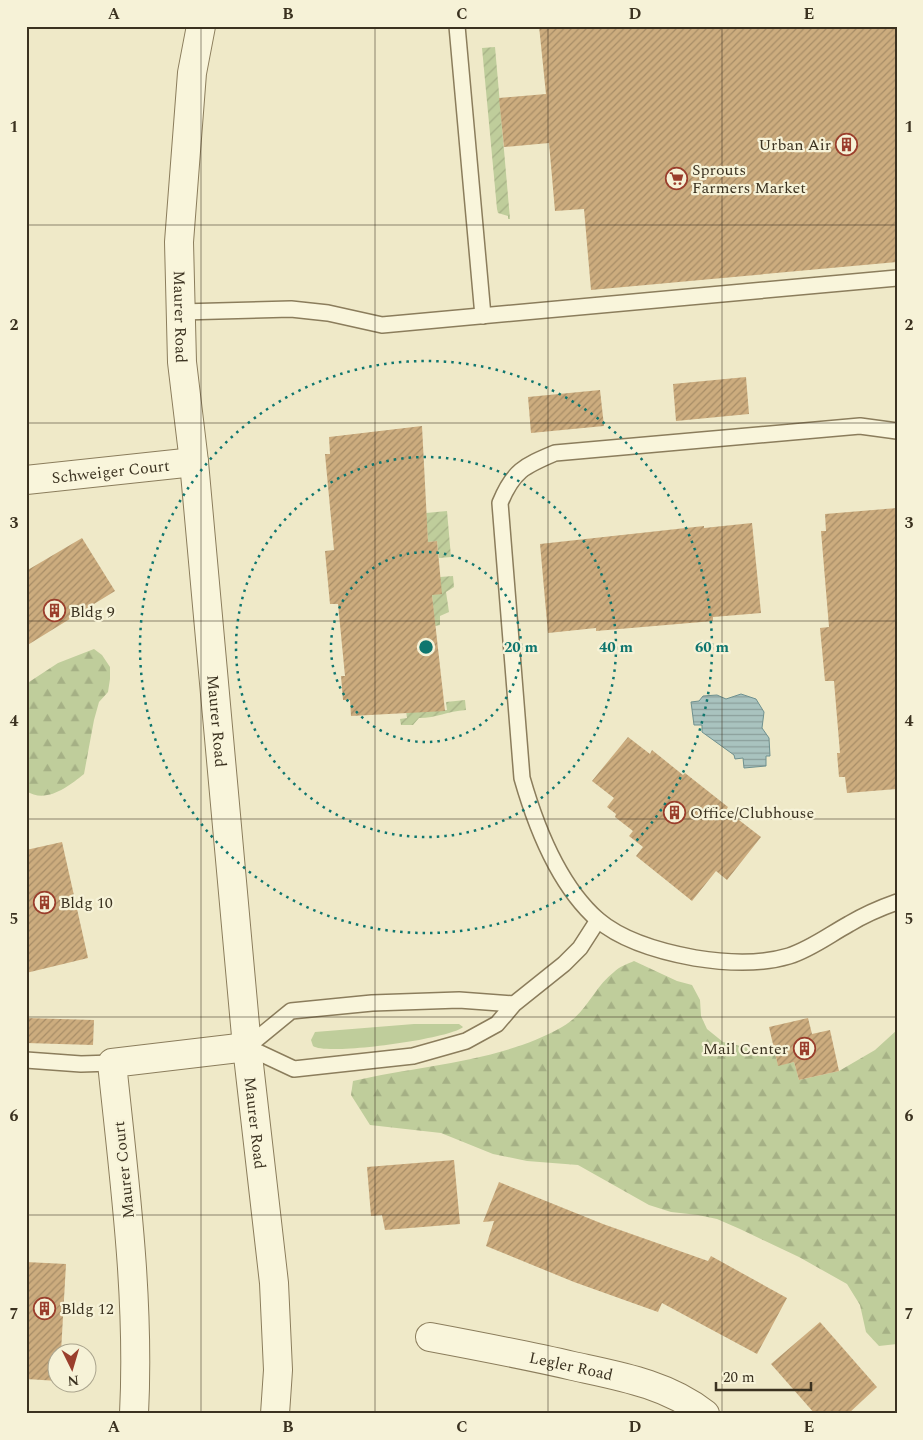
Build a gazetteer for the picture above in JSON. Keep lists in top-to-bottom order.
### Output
{
  "streets": {
    "street": [
      "Maurer Road",
      "Schweiger Court",
      "Maurer Court",
      "Legler Road"
    ]
  },
  "crossings": [
    ["Maurer Road", "Schweiger Court"]
  ],
  "places": {
    "building": [
      "Urban Air",
      "Bldg 9",
      "Office/Clubhouse",
      "Bldg 10",
      "Mail Center",
      "Bldg 12"
    ],
    "supermarket": ["Sprouts Farmers Market"]
  },
  "scale_bar": "20 m",
  "north": "bottom",
  "grid": {
    "columns": [
      "A",
      "B",
      "C",
      "D",
      "E"
    ],
    "rows": [
      "1",
      "2",
      "3",
      "4",
      "5",
      "6",
      "7"
    ]
  },
  "rings": ["20 m", "40 m", "60 m"]
}
